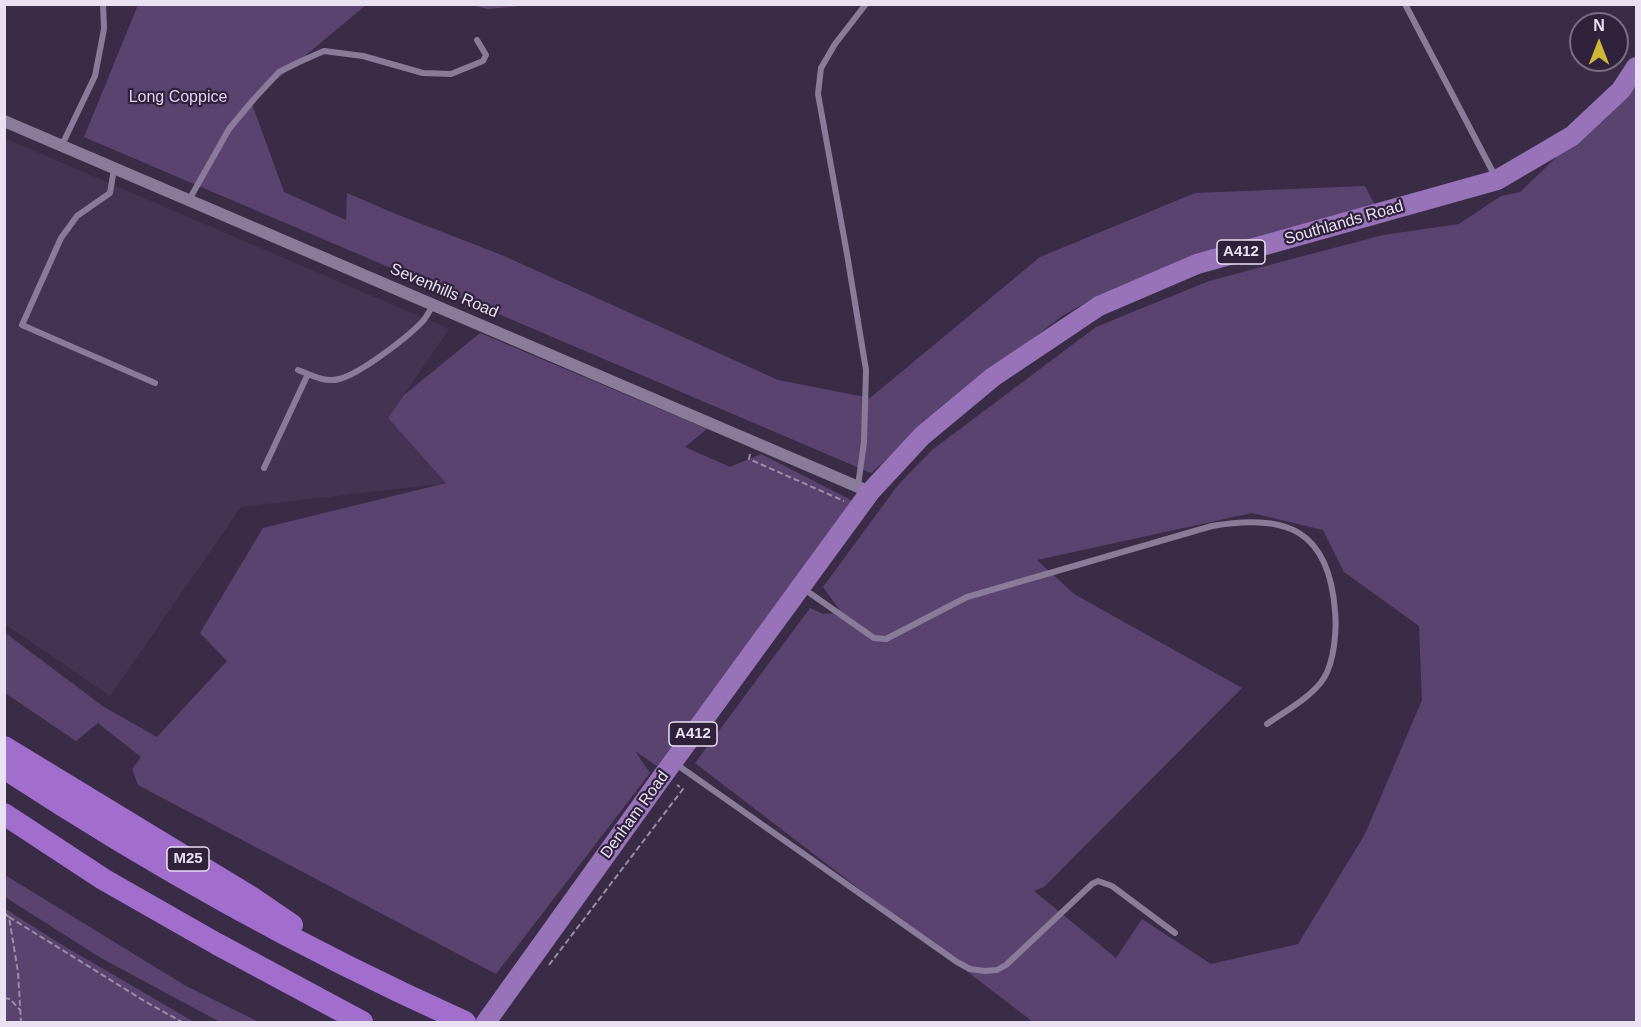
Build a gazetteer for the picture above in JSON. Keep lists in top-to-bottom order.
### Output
{
  "streets": {
    "highway": ["M25"],
    "main road": ["Southlands Road", "A412", "Denham Road"],
    "street": ["Sevenhills Road"]
  },
  "crossings": [
    ["Southlands Road", "Sevenhills Road"],
    ["Southlands Road", "Denham Road"],
    ["Sevenhills Road", "Denham Road"]
  ],
  "parks": ["Long Coppice"],
  "north": "top"
}
